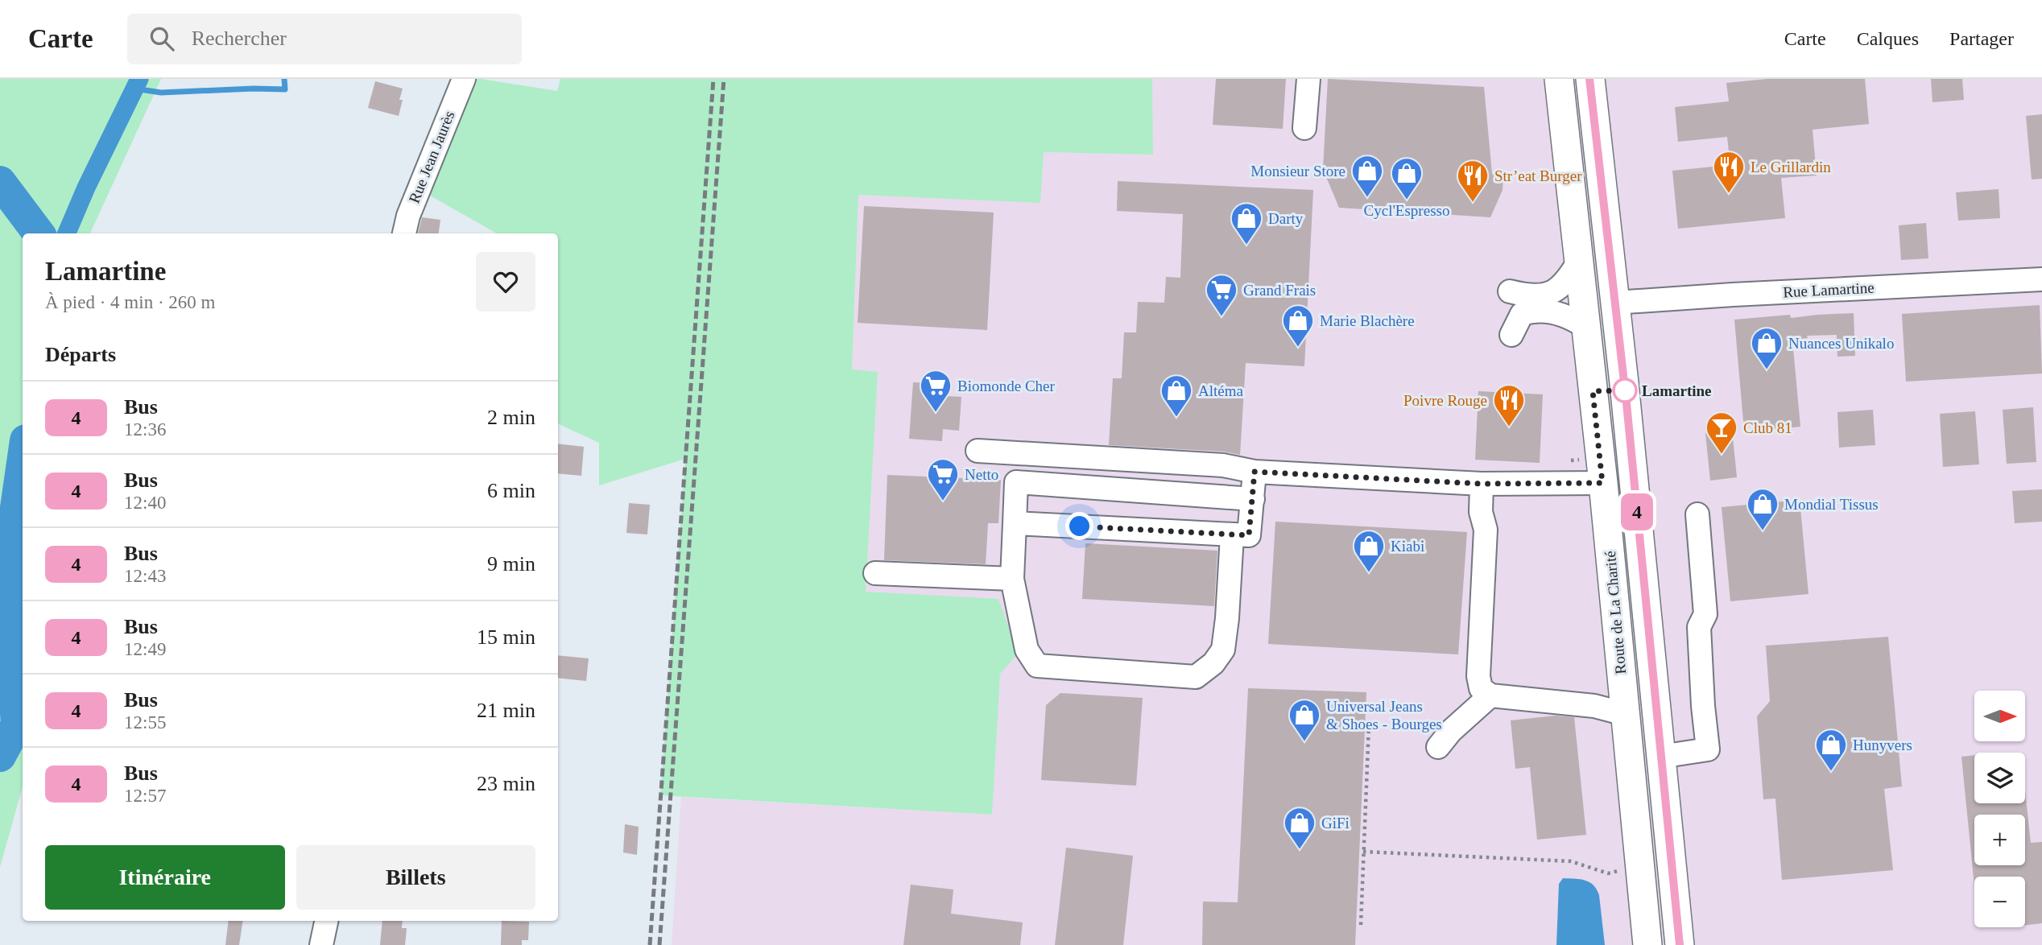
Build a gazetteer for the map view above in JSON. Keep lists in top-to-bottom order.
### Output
{
  "streets": {
    "main road": ["Route de La Charité"],
    "street": ["Rue Jean Jaurès", "Rue Lamartine"]
  },
  "crossings": [
    ["Rue Lamartine", "Route de La Charité"]
  ],
  "places": {
    "restaurant": ["Le Grillardin", "Str’eat Burger", "Poivre Rouge"],
    "shop": [
      "Monsieur Store",
      "Cycl'Espresso",
      "Darty",
      "Marie Blachère",
      "Nuances Unikalo",
      "Altéma",
      "Mondial Tissus",
      "Kiabi",
      "Universal Jeans & Shoes - Bourges",
      "Hunyvers",
      "GiFi"
    ],
    "supermarket": ["Grand Frais", "Biomonde Cher", "Netto"],
    "other": ["Lamartine"],
    "bar": ["Club 81"]
  },
  "lines": ["bus line 4"],
  "north": "right",
  "page": {
    "header": "Carte",
    "search": "Rechercher",
    "nav": ["Carte", "Calques", "Partager"],
    "on_map": "4",
    "heading": [
      ["Lamartine", "À pied · 4 min · 260 m"],
      "Départs"
    ],
    "list": [
      {
        "mark": "4",
        "name": "Bus",
        "note": "12:36",
        "value": "2 min"
      },
      {
        "mark": "4",
        "name": "Bus",
        "note": "12:40",
        "value": "6 min"
      },
      {
        "mark": "4",
        "name": "Bus",
        "note": "12:43",
        "value": "9 min"
      },
      {
        "mark": "4",
        "name": "Bus",
        "note": "12:49",
        "value": "15 min"
      },
      {
        "mark": "4",
        "name": "Bus",
        "note": "12:55",
        "value": "21 min"
      },
      {
        "mark": "4",
        "name": "Bus",
        "note": "12:57",
        "value": "23 min"
      }
    ],
    "map_buttons": ["+", "−"],
    "buttons": ["Itinéraire", "Billets"]
  }
}
